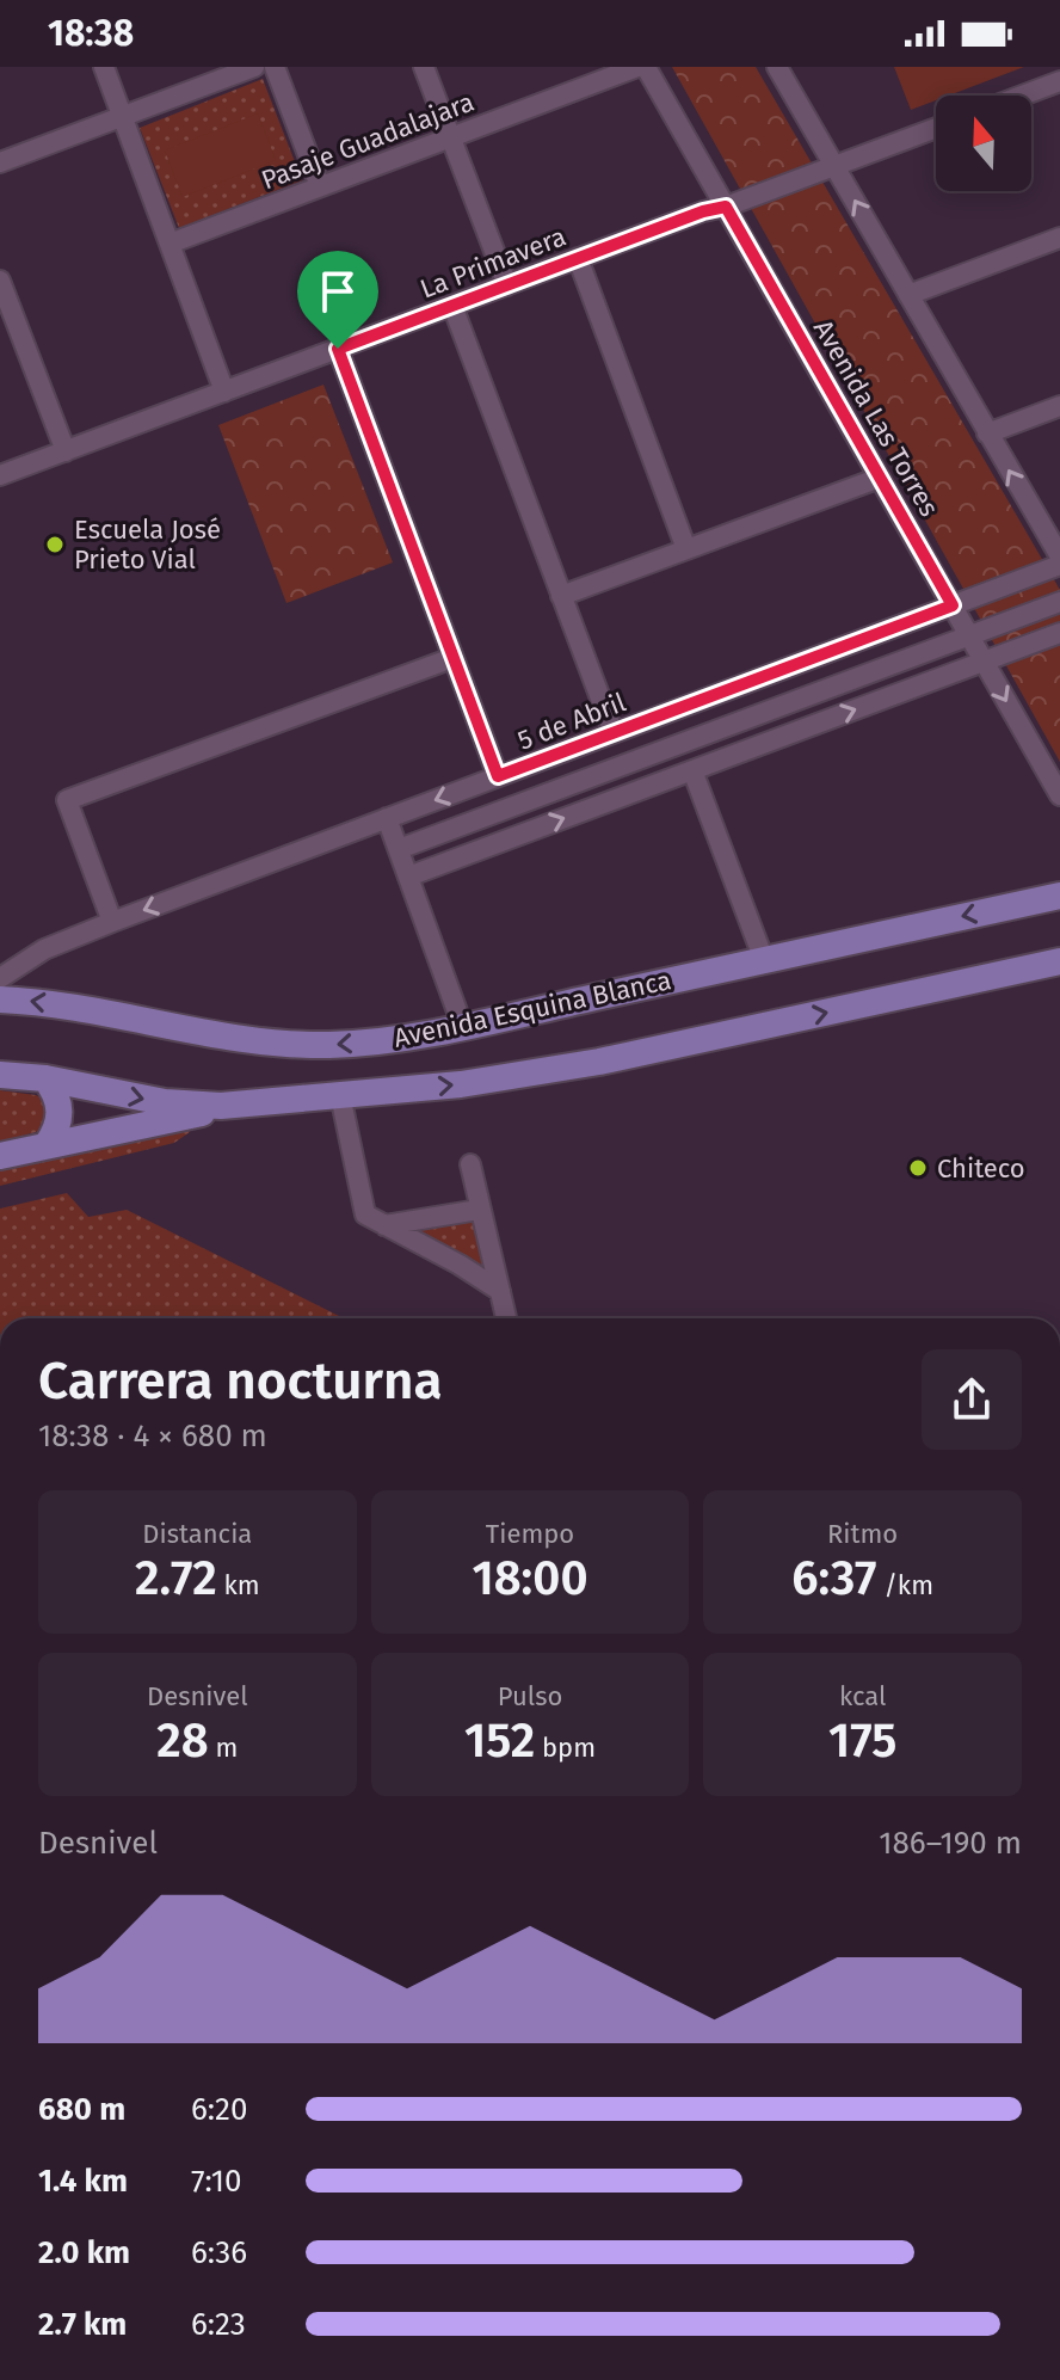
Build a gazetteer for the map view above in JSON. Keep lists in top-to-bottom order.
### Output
{
  "streets": {
    "main road": ["Avenida Esquina Blanca"],
    "street": [
      "Pasaje Guadalajara",
      "La Primavera",
      "Avenida Las Torres",
      "5 de Abril"
    ]
  },
  "crossings": [
    ["La Primavera", "Avenida Las Torres"],
    ["Avenida Las Torres", "5 de Abril"]
  ],
  "places": ["Escuela José Prieto Vial", "Chiteco"],
  "north": "top",
  "page": {
    "status": "18:38",
    "heading": ["Carrera nocturna", "18:38 · 4 × 680 m"],
    "stats": [
      ["Distancia", "2.72 km"],
      ["Tiempo", "18:00"],
      ["Ritmo", "6:37 /km"],
      ["Desnivel", "28 m"],
      ["Pulso", "152 bpm"],
      ["kcal", "175"]
    ],
    "chart": ["Desnivel", "186–190 m"],
    "list": [
      {
        "name": "680 m",
        "note": "6:20"
      },
      {
        "name": "1.4 km",
        "note": "7:10"
      },
      {
        "name": "2.0 km",
        "note": "6:36"
      },
      {
        "name": "2.7 km",
        "note": "6:23"
      }
    ]
  }
}
